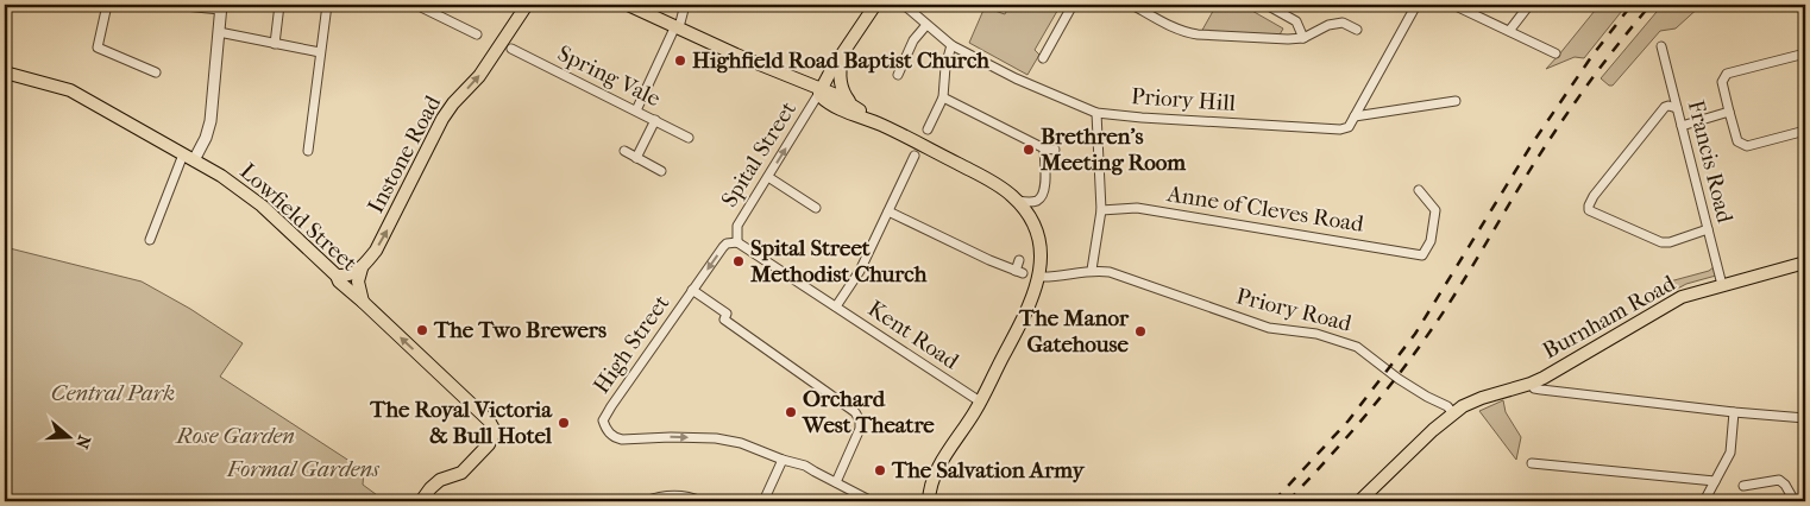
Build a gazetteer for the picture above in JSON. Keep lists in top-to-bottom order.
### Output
{
  "streets": {
    "main road": ["Instone Road", "Lowfield Street", "Burnham Road"],
    "street": [
      "Spring Vale",
      "Priory Hill",
      "Spital Street",
      "Francis Road",
      "Anne of Cleves Road",
      "Priory Road",
      "Kent Road",
      "High Street"
    ]
  },
  "crossings": [
    ["Spital Street", "Kent Road"],
    ["Spital Street", "High Street"],
    ["Francis Road", "Burnham Road"],
    ["Priory Road", "Burnham Road"]
  ],
  "one_way": ["Instone Road"],
  "parks": ["Central Park", "Rose Garden", "Formal Gardens"],
  "places": [
    "Highfield Road Baptist Church",
    "Brethren's Meeting Room",
    "Spital Street Methodist Church",
    "The Two Brewers",
    "The Manor Gatehouse",
    "Orchard West Theatre",
    "The Royal Victoria & Bull Hotel",
    "The Salvation Army"
  ],
  "north": "right"
}
